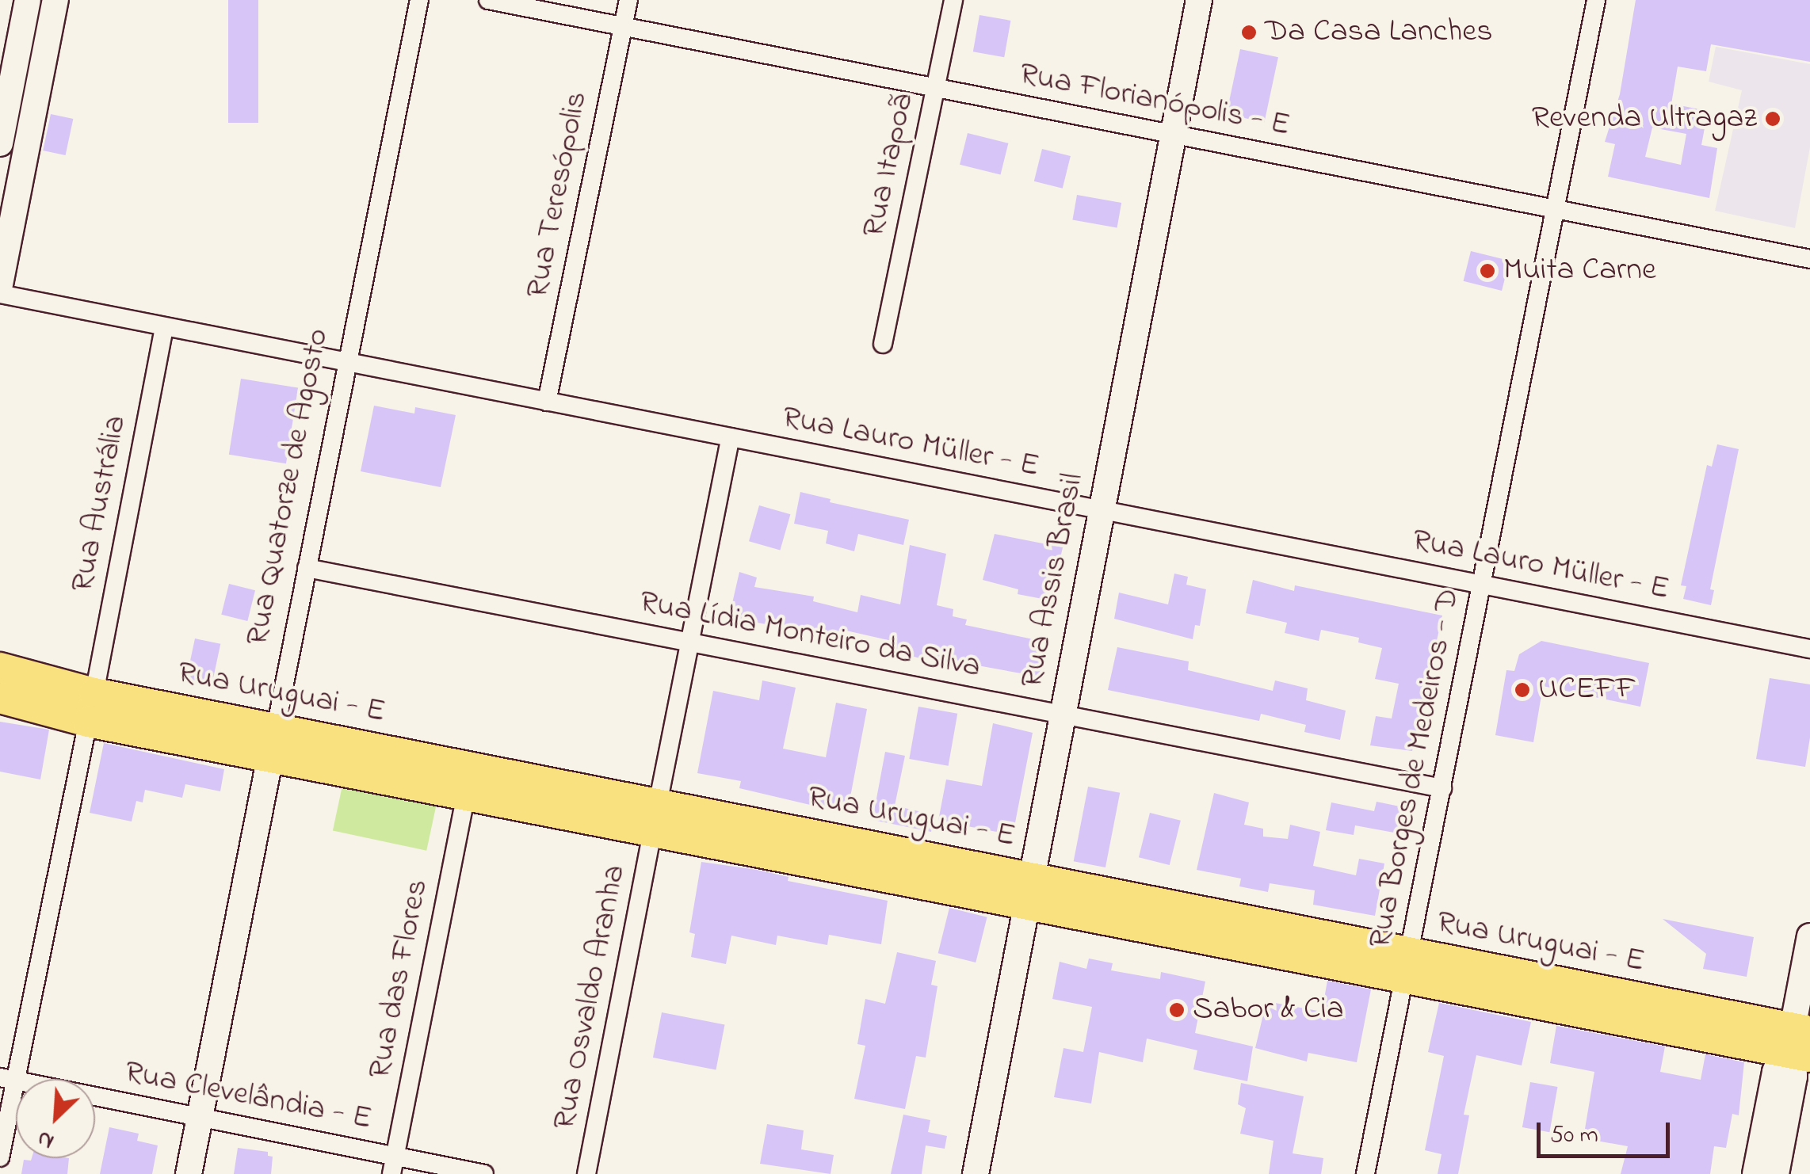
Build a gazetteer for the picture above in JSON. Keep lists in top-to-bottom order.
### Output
{
  "streets": {
    "main road": ["Rua Uruguai - E"],
    "street": [
      "Rua Florianópolis - E",
      "Rua Itapoã",
      "Rua Teresópolis",
      "Rua Lauro Müller - E",
      "Rua Quatorze de Agosto",
      "Rua Austrália",
      "Rua Assis Brasil",
      "Rua Lídia Monteiro da Silva",
      "Rua Borges de Medeiros - D",
      "Rua das Flores",
      "Rua Osvaldo Aranha",
      "Rua Clevelândia - E"
    ]
  },
  "crossings": [
    ["Rua Florianópolis - E", "Rua Itapoã"],
    ["Rua Florianópolis - E", "Rua Teresópolis"],
    ["Rua Florianópolis - E", "Rua Assis Brasil"],
    ["Rua Florianópolis - E", "Rua Borges de Medeiros - D"],
    ["Rua Teresópolis", "Rua Lauro Müller - E"],
    ["Rua Lauro Müller - E", "Rua Quatorze de Agosto"],
    ["Rua Lauro Müller - E", "Rua Austrália"],
    ["Rua Lauro Müller - E", "Rua Assis Brasil"],
    ["Rua Lauro Müller - E", "Rua Borges de Medeiros - D"],
    ["Rua Lauro Müller - E", "Rua Osvaldo Aranha"],
    ["Rua Quatorze de Agosto", "Rua Lídia Monteiro da Silva"],
    ["Rua Quatorze de Agosto", "Rua Uruguai - E"],
    ["Rua Quatorze de Agosto", "Rua Clevelândia - E"],
    ["Rua Austrália", "Rua Uruguai - E"],
    ["Rua Austrália", "Rua Clevelândia - E"],
    ["Rua Assis Brasil", "Rua Lídia Monteiro da Silva"],
    ["Rua Assis Brasil", "Rua Uruguai - E"],
    ["Rua Lídia Monteiro da Silva", "Rua Borges de Medeiros - D"],
    ["Rua Lídia Monteiro da Silva", "Rua Osvaldo Aranha"],
    ["Rua Uruguai - E", "Rua Borges de Medeiros - D"],
    ["Rua Uruguai - E", "Rua das Flores"],
    ["Rua Uruguai - E", "Rua Osvaldo Aranha"],
    ["Rua das Flores", "Rua Clevelândia - E"]
  ],
  "places": [
    "Da Casa Lanches",
    "Revenda Ultragaz",
    "Muita Carne",
    "UCEFF",
    "Sabor & Cia"
  ],
  "scale_bar": "50 m",
  "north": "bottom left"
}
